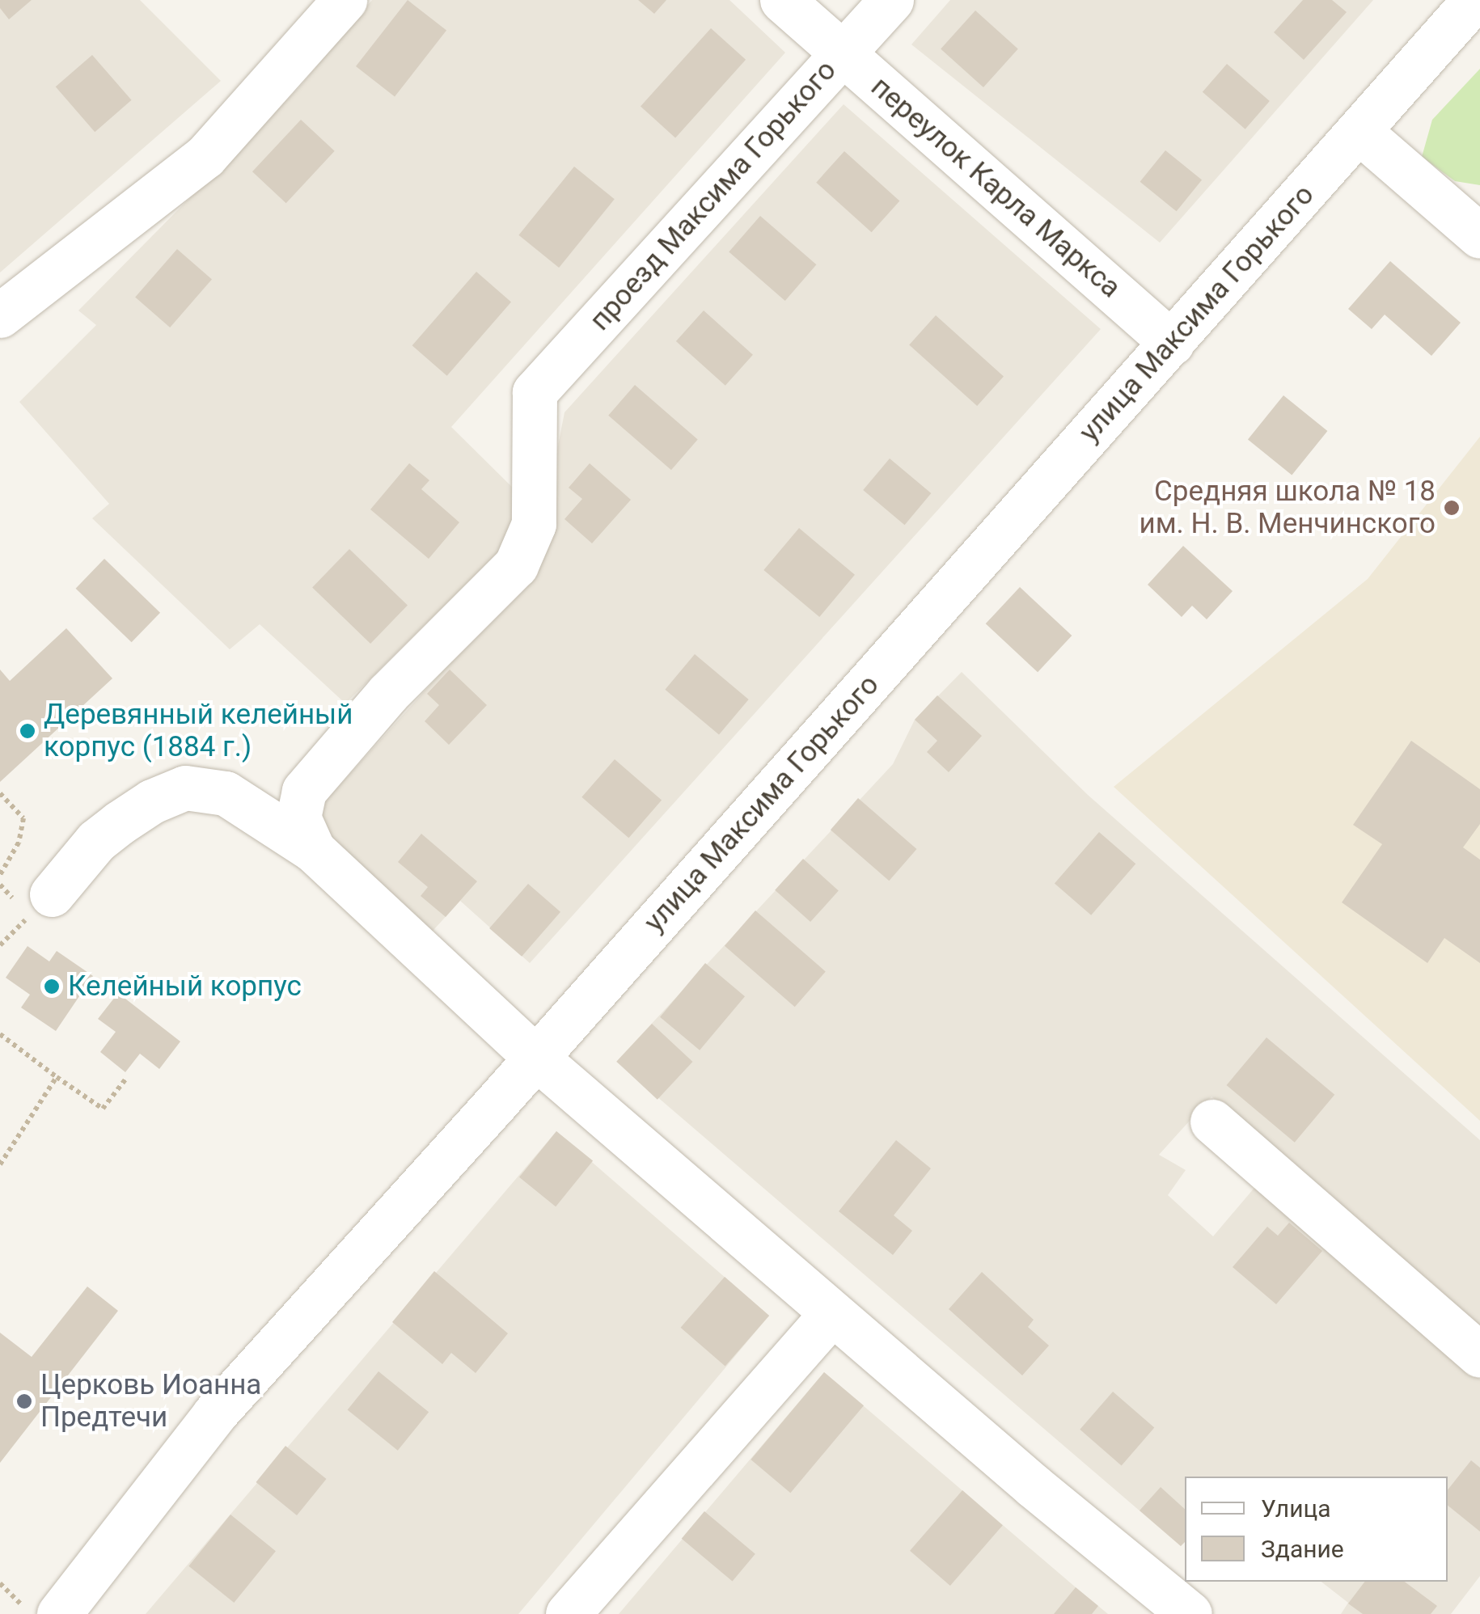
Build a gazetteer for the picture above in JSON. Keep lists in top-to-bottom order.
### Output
{
  "streets": {
    "street": ["переулок Карла Маркса", "проезд Максима Горького", "улица Максима Горького"]
  },
  "crossings": [
    ["переулок Карла Маркса", "проезд Максима Горького"],
    ["переулок Карла Маркса", "улица Максима Горького"]
  ],
  "places": [
    "Средняя школа № 18 им. Н. В. Менчинского",
    "Деревянный келейный корпус (1884 г.)",
    "Келейный корпус",
    "Церковь Иоанна Предтечи"
  ],
  "legend": ["Улица", "Здание"]
}
